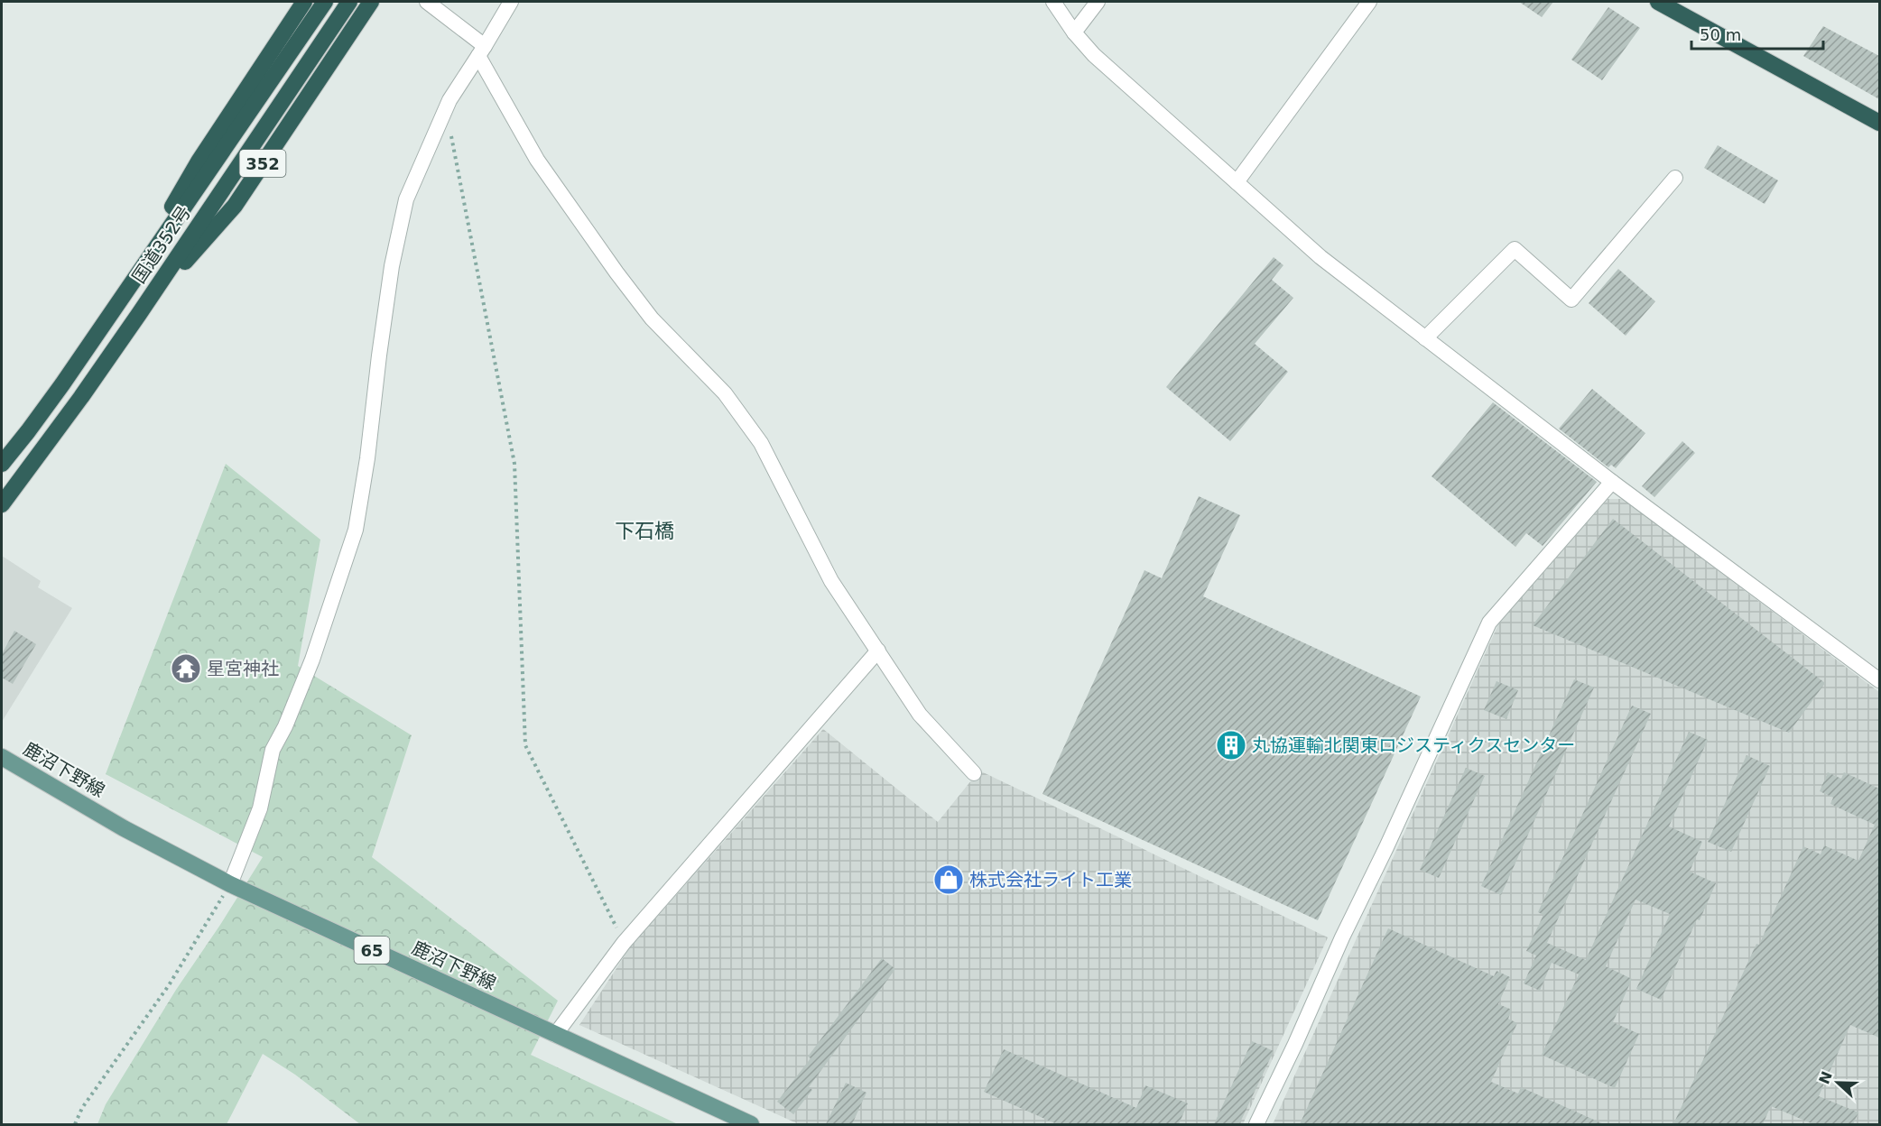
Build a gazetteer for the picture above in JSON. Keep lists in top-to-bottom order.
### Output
{
  "streets": {
    "highway": ["352", "国道352号"],
    "main road": ["鹿沼下野線", "65"]
  },
  "crossings": [
    ["352", "国道352号"]
  ],
  "districts": ["下石橋"],
  "places": {
    "temple": ["星宮神社"],
    "building": ["丸協運輸北関東ロジスティクスセンター"],
    "shop": ["株式会社ライト工業"]
  },
  "scale_bar": "50 m",
  "north": "left"
}
